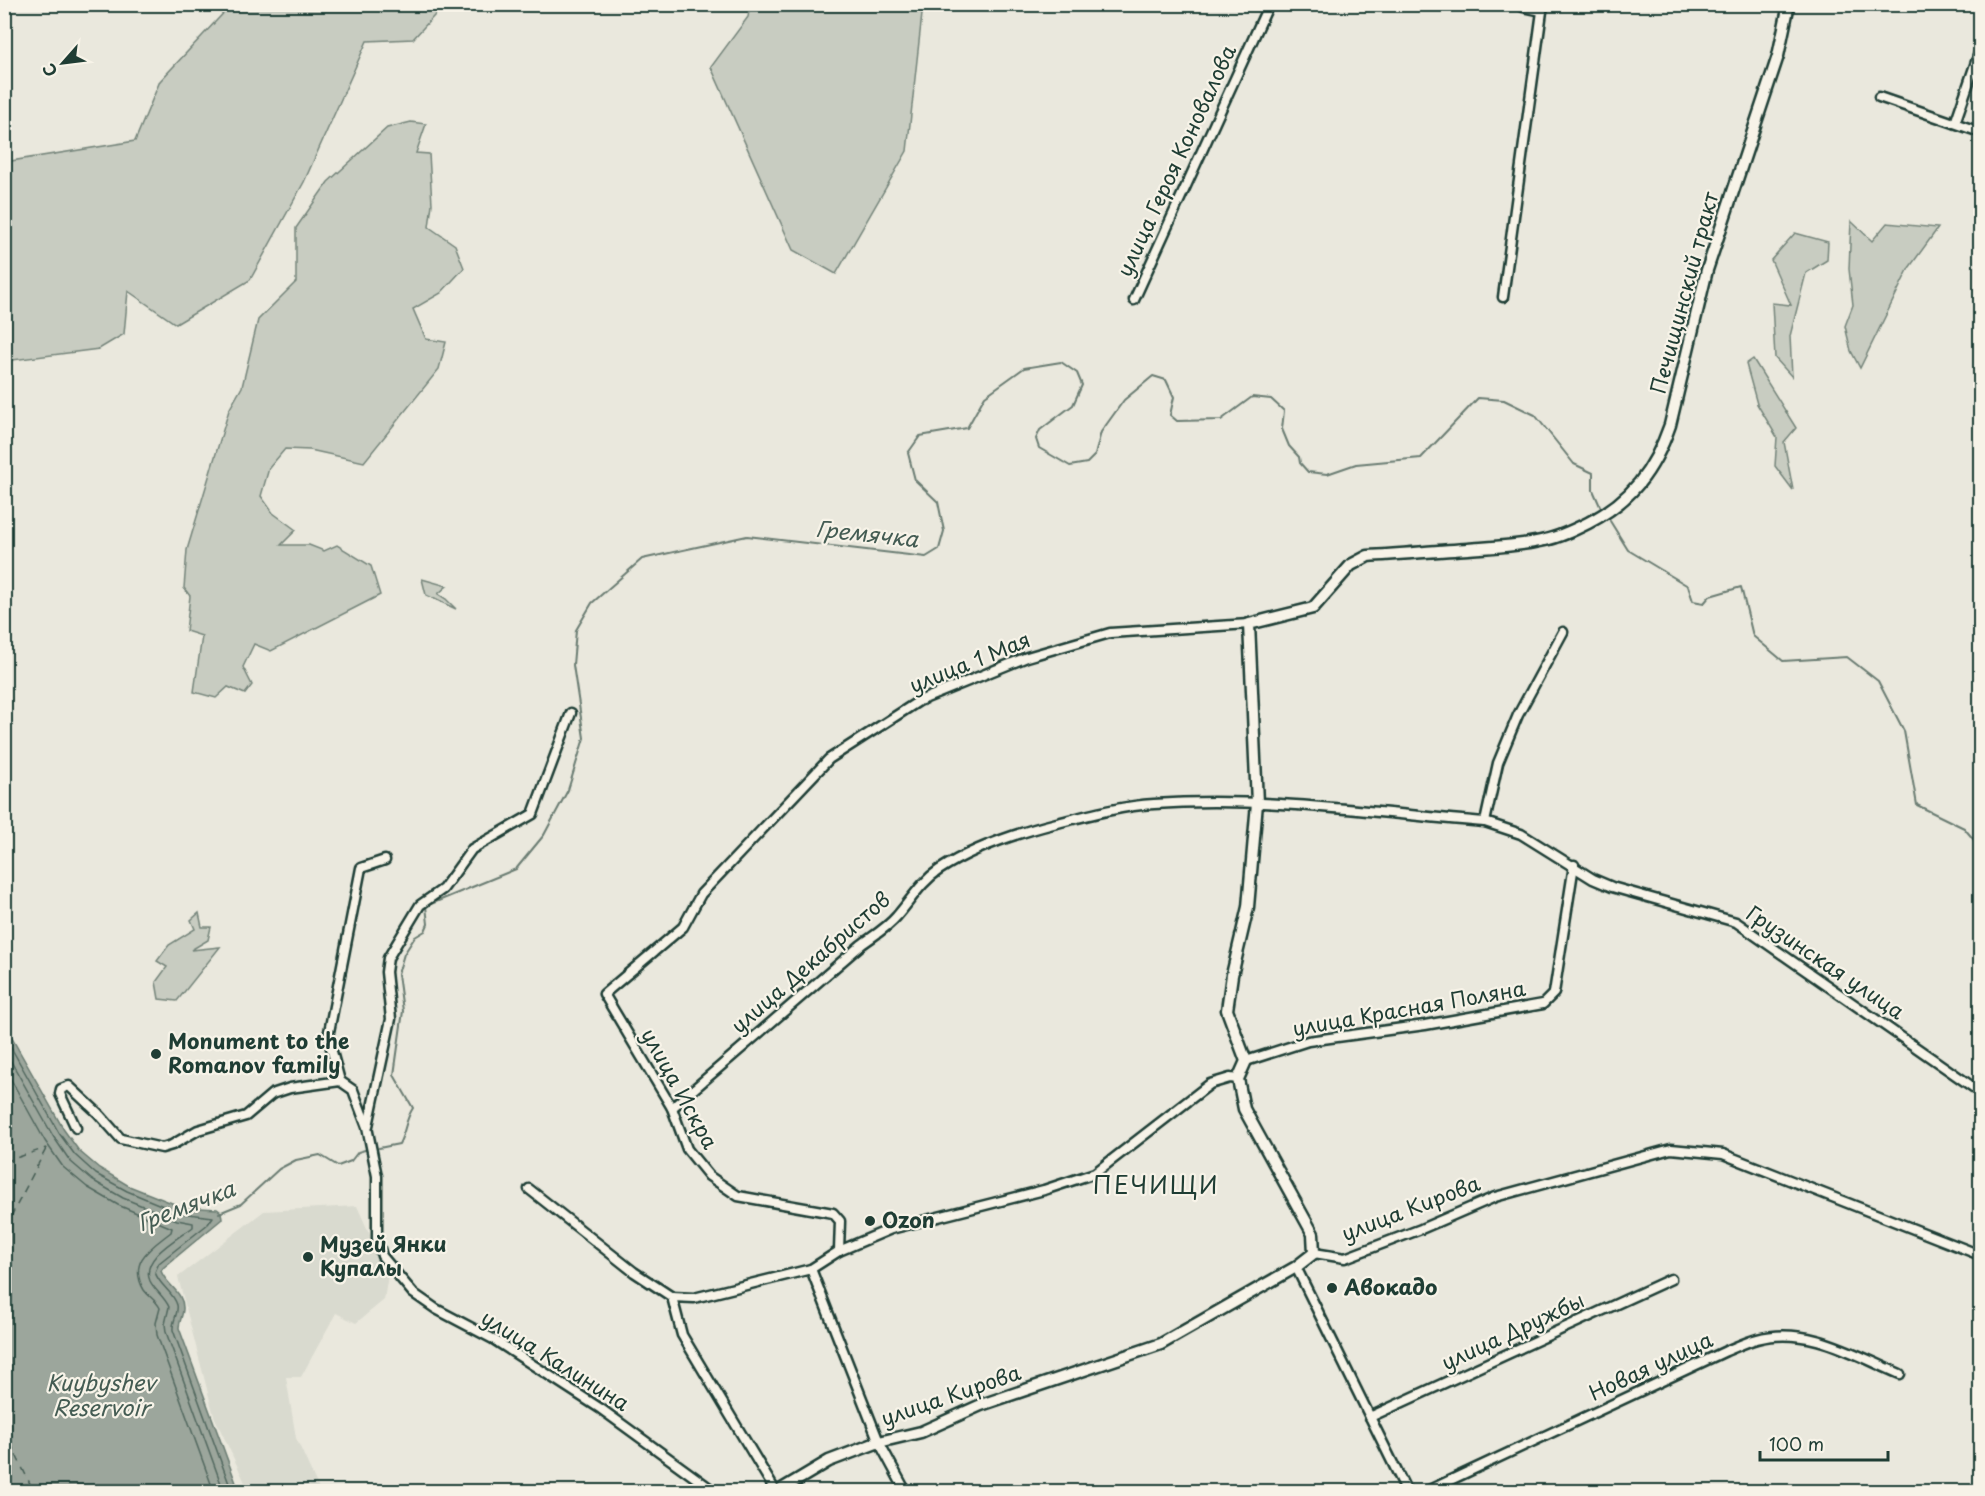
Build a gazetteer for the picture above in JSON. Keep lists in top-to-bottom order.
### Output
{
  "streets": {
    "street": [
      "улица Героя Коновалова",
      "Печищинский тракт",
      "улица 1 Мая",
      "улица Декабристов",
      "Грузинская улица",
      "улица Красная Поляна",
      "улица Искра",
      "улица Кирова",
      "улица Дружбы",
      "улица Калинина",
      "Новая улица"
    ]
  },
  "crossings": [
    ["Печищинский тракт", "улица 1 Мая"],
    ["улица 1 Мая", "улица Искра"],
    ["улица Декабристов", "Грузинская улица"],
    ["улица Декабристов", "улица Искра"],
    ["Грузинская улица", "улица Красная Поляна"]
  ],
  "districts": ["ПЕЧИЩИ"],
  "water": ["Гремячка", "Kuybyshev Reservoir"],
  "places": [
    "Monument to the Romanov family",
    "Ozon",
    "Музей Янки Купалы",
    "Авокадо"
  ],
  "scale_bar": "100 m",
  "north": "bottom left"
}
